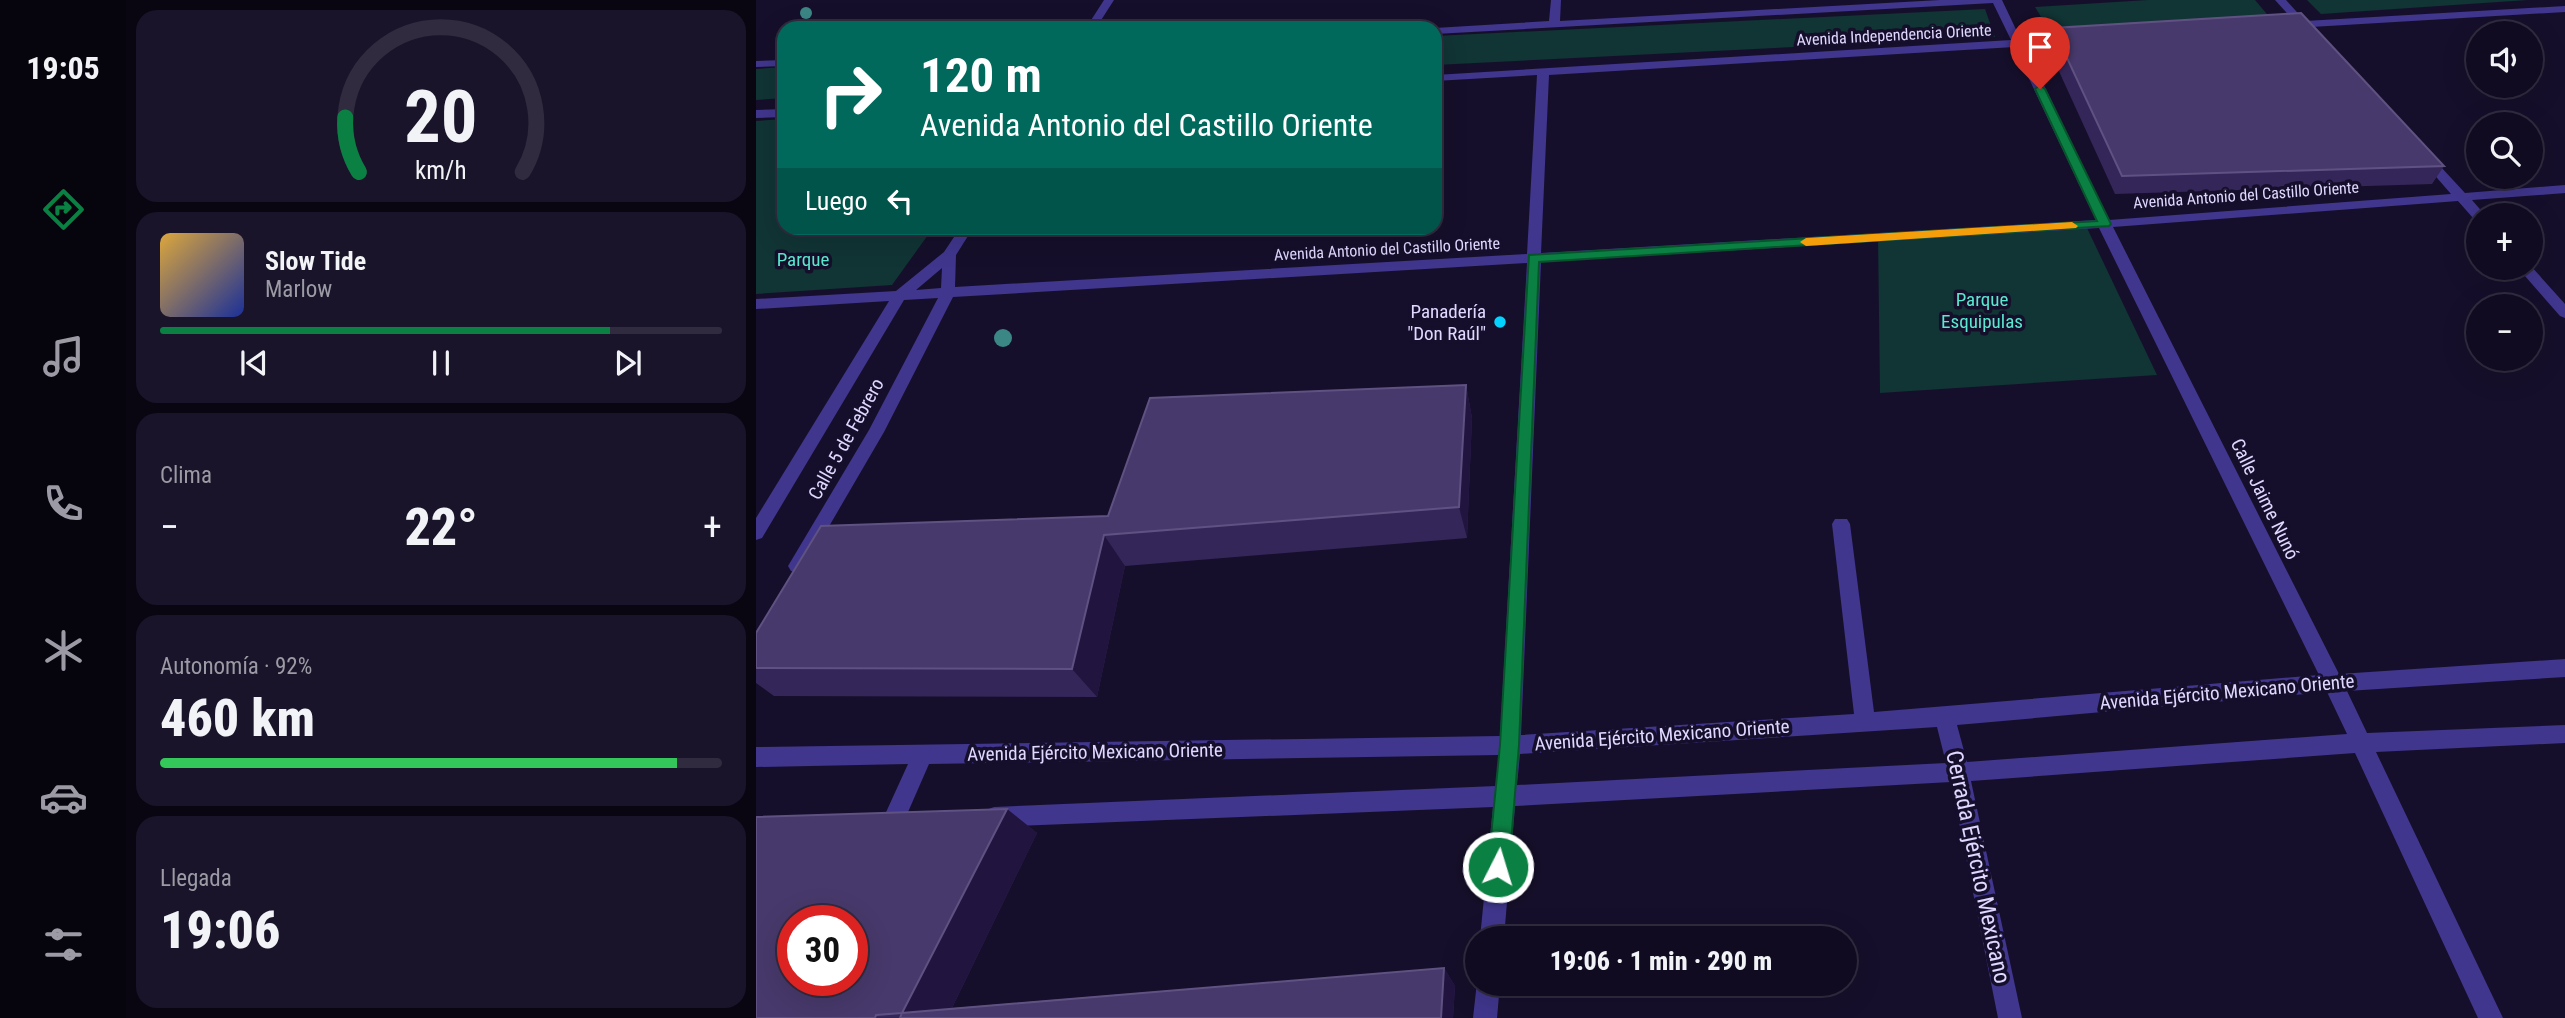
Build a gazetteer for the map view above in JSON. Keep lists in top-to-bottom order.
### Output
{
  "streets": {
    "street": [
      "Avenida Independencia Oriente",
      "Avenida Antonio del Castillo Oriente",
      "Calle 5 de Febrero",
      "Calle Jaime Nunó",
      "Avenida Ejército Mexicano Oriente",
      "Cerrada Ejército Mexicano"
    ]
  },
  "crossings": [
    ["Avenida Independencia Oriente", "Calle Jaime Nunó"],
    ["Avenida Antonio del Castillo Oriente", "Calle 5 de Febrero"],
    ["Avenida Antonio del Castillo Oriente", "Calle Jaime Nunó"],
    ["Calle Jaime Nunó", "Avenida Ejército Mexicano Oriente"],
    ["Avenida Ejército Mexicano Oriente", "Cerrada Ejército Mexicano"]
  ],
  "parks": ["Parque", "Parque Esquipulas"],
  "places": ["Panadería \"Don Raúl\""],
  "page": {
    "tabs": "19:05",
    "map_buttons": ["+", "−"],
    "turn": ["120 m", "Avenida Antonio del Castillo Oriente"],
    "then": "Luego",
    "song": ["Slow Tide", "Marlow"],
    "tile": [
      "Clima",
      ["Autonomía · 92%", "460 km"],
      ["Llegada", "19:06"]
    ],
    "heat": ["−", "22°", "+"],
    "limit": "30",
    "trip": "19:06 · 1 min · 290 m",
    "gauge": ["20", "km/h"]
  }
}
